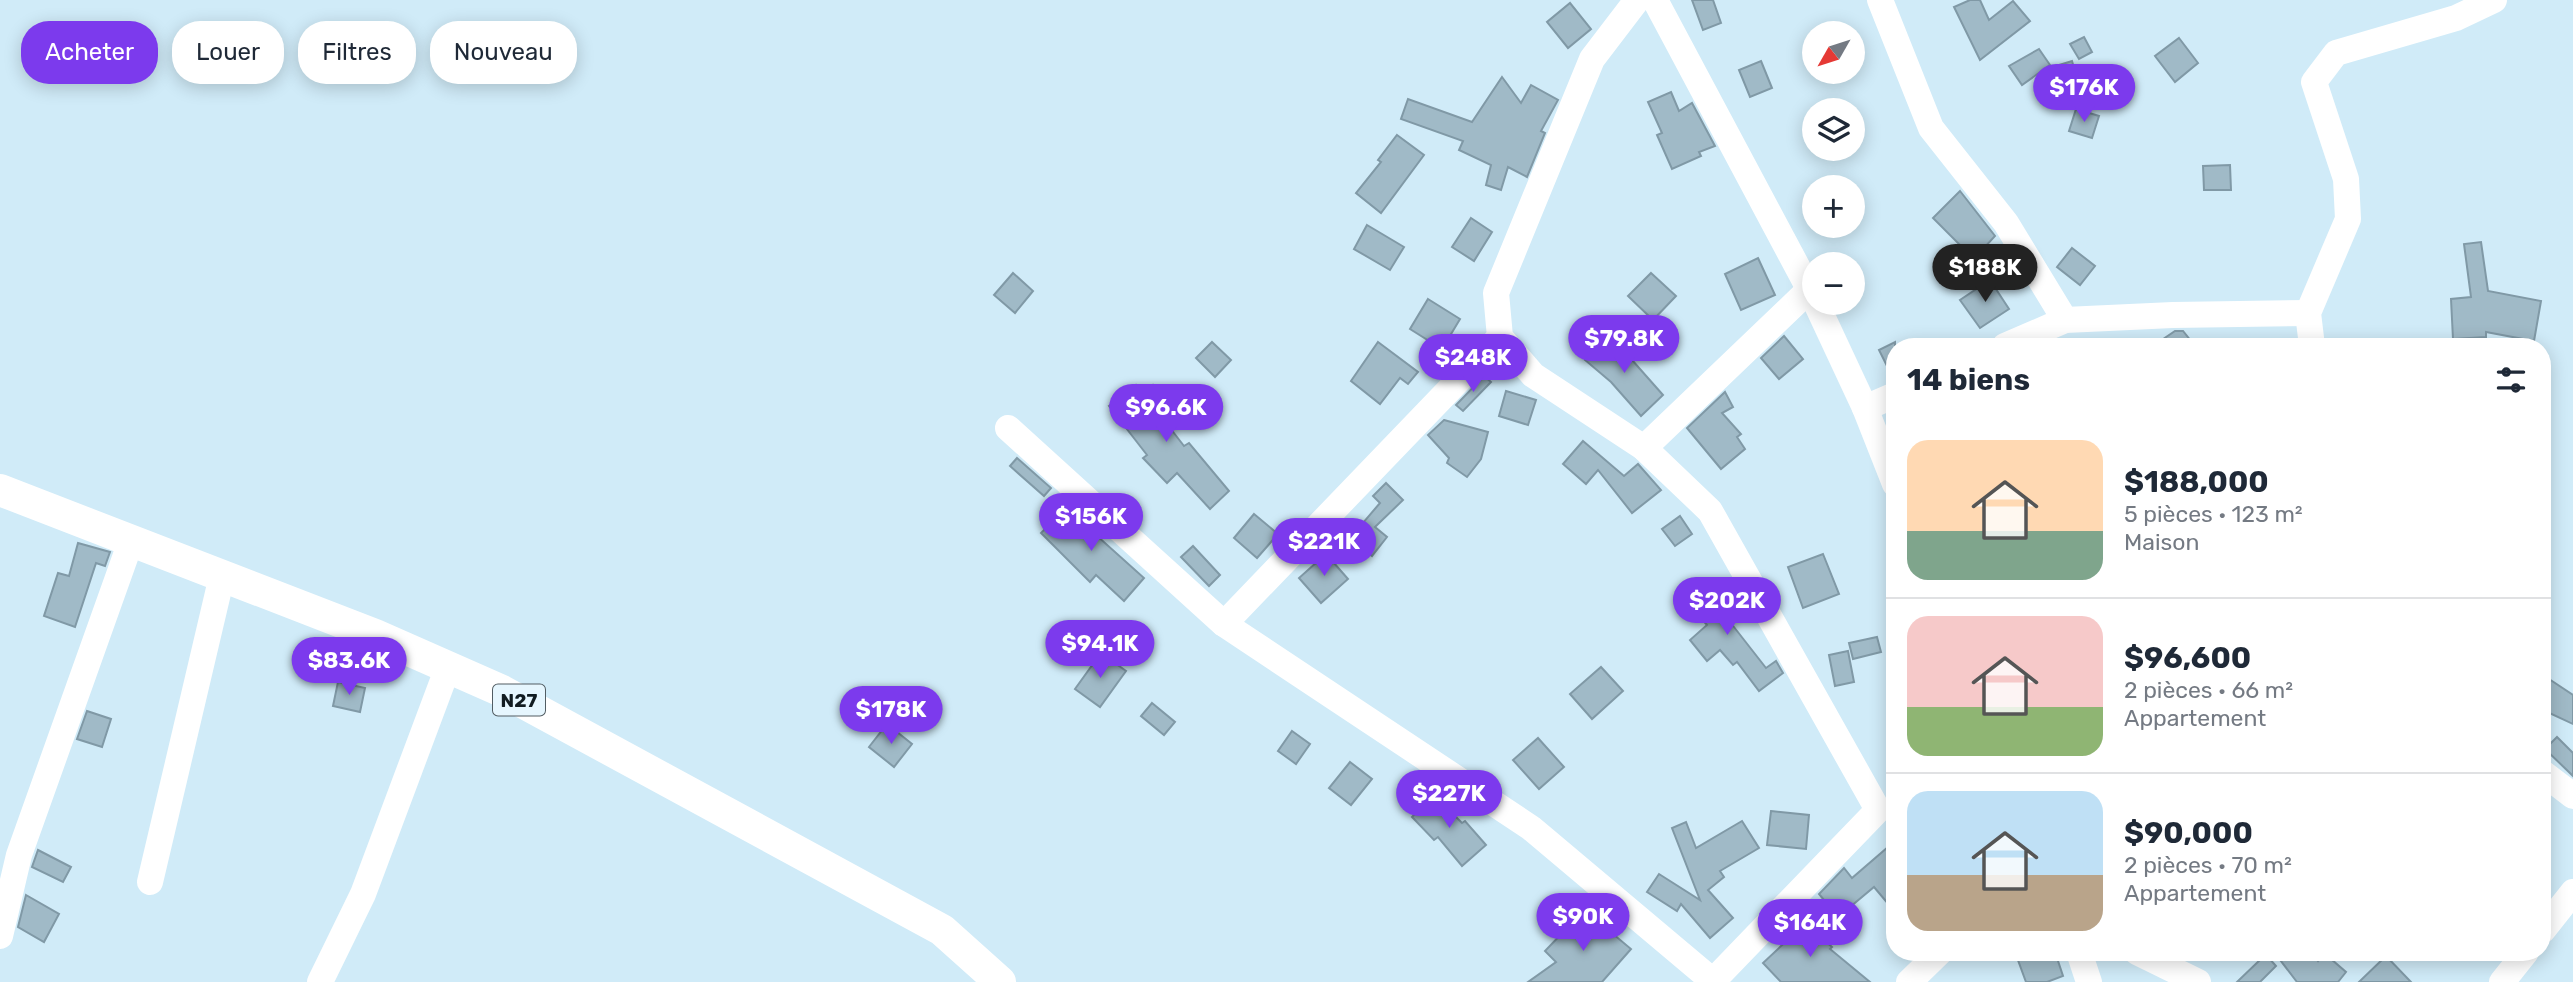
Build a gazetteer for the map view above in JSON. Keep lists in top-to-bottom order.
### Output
{
  "streets": {
    "main road": ["N27"]
  },
  "north": "bottom left",
  "page": {
    "map_buttons": ["+", "−"],
    "chip": [
      "Acheter",
      "Louer",
      "Filtres",
      "Nouveau"
    ],
    "price": [
      "$176K",
      "$188K",
      "$79.8K",
      "$248K",
      "$96.6K",
      "$156K",
      "$221K",
      "$202K",
      "$94.1K",
      "$83.6K",
      "$178K",
      "$227K",
      "$90K",
      "$164K"
    ],
    "heading": "14 biens",
    "list": [
      {
        "name": "$188,000",
        "note": "5 pièces · 123 m² · Maison"
      },
      {
        "name": "$96,600",
        "note": "2 pièces · 66 m² · Appartement"
      },
      {
        "name": "$90,000",
        "note": "2 pièces · 70 m² · Appartement"
      }
    ]
  }
}
